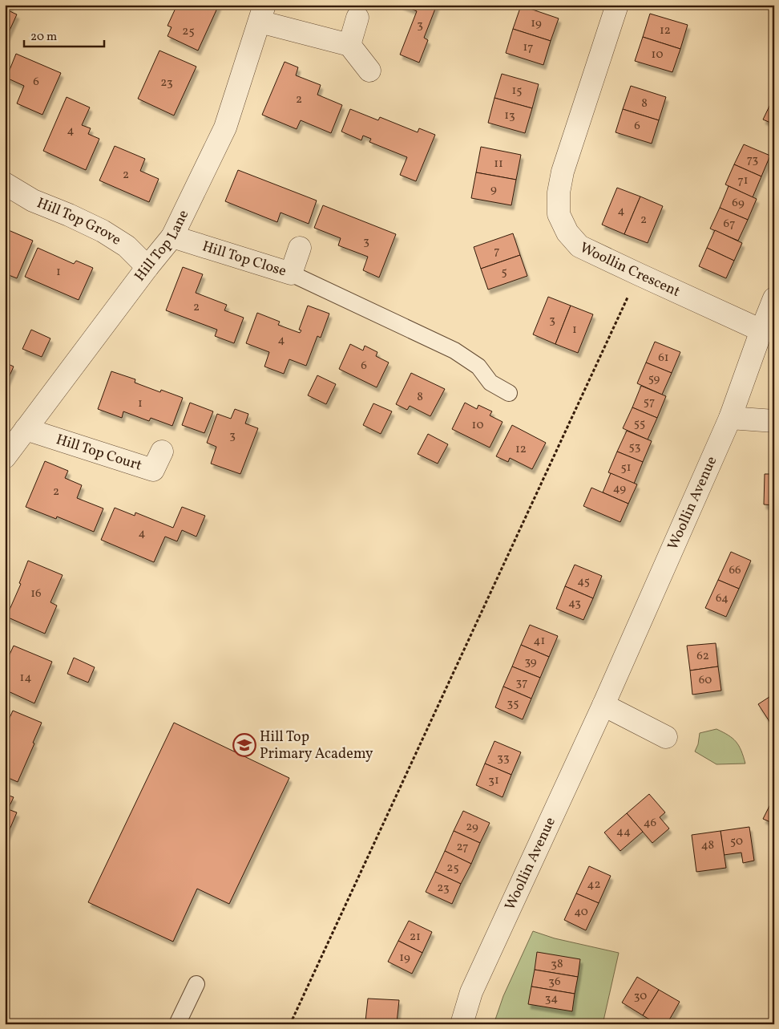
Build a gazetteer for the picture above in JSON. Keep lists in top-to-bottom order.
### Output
{
  "streets": {
    "street": [
      "Hill Top Grove",
      "Hill Top Lane",
      "Hill Top Close",
      "Woollin Crescent",
      "Hill Top Court",
      "Woollin Avenue"
    ]
  },
  "crossings": [
    ["Hill Top Grove", "Hill Top Lane"],
    ["Hill Top Lane", "Hill Top Close"],
    ["Hill Top Lane", "Hill Top Court"],
    ["Woollin Crescent", "Woollin Avenue"]
  ],
  "places": {
    "school or university": ["Hill Top Primary Academy"]
  },
  "house_numbers": [
    "19",
    "3",
    "12",
    "25",
    "17",
    "10",
    "6",
    "23",
    "15",
    "2",
    "8",
    "13",
    "6",
    "4",
    "73",
    "11",
    "2",
    "71",
    "9",
    "69",
    "4",
    "2",
    "67",
    "3",
    "7",
    "1",
    "5",
    "2",
    "3",
    "1",
    "4",
    "61",
    "6",
    "59",
    "8",
    "57",
    "1",
    "55",
    "10",
    "3",
    "53",
    "12",
    "51",
    "49",
    "2",
    "4",
    "66",
    "45",
    "16",
    "64",
    "43",
    "41",
    "62",
    "39",
    "14",
    "60",
    "37",
    "35",
    "33",
    "31",
    "46",
    "29",
    "44",
    "50",
    "48",
    "27",
    "25",
    "42",
    "23",
    "40",
    "21",
    "19",
    "38",
    "36",
    "30",
    "34"
  ],
  "scale_bar": "20 m"
}
